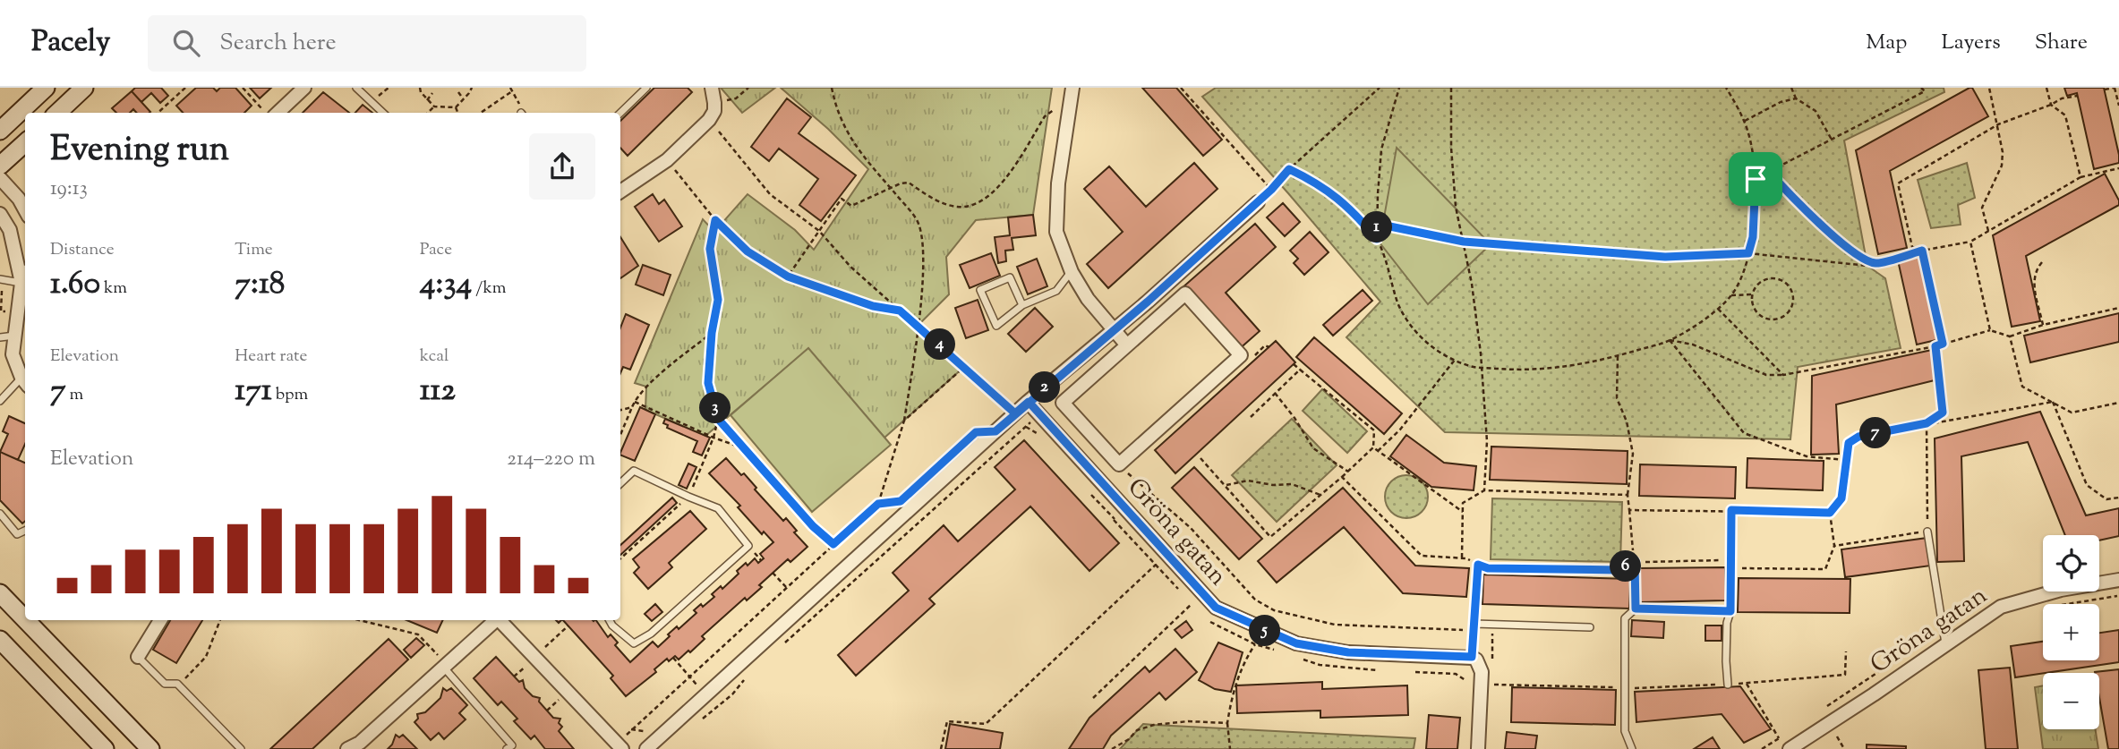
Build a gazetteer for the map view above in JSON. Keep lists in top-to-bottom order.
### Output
{
  "streets": {
    "street": ["Gröna gatan"]
  },
  "page": {
    "header": "Pacely",
    "search": "Search here",
    "nav": ["Map", "Layers", "Share"],
    "heading": ["Evening run", "19:13"],
    "pins": [
      "1",
      "4",
      "2",
      "3",
      "7",
      "6",
      "5"
    ],
    "stats": [
      ["Distance", "1.60 km"],
      ["Time", "7:18"],
      ["Pace", "4:34 /km"],
      ["Elevation", "7 m"],
      ["Heart rate", "171 bpm"],
      ["kcal", "112"]
    ],
    "chart": ["Elevation", "214–220 m"],
    "map_buttons": ["+", "−"]
  }
}
